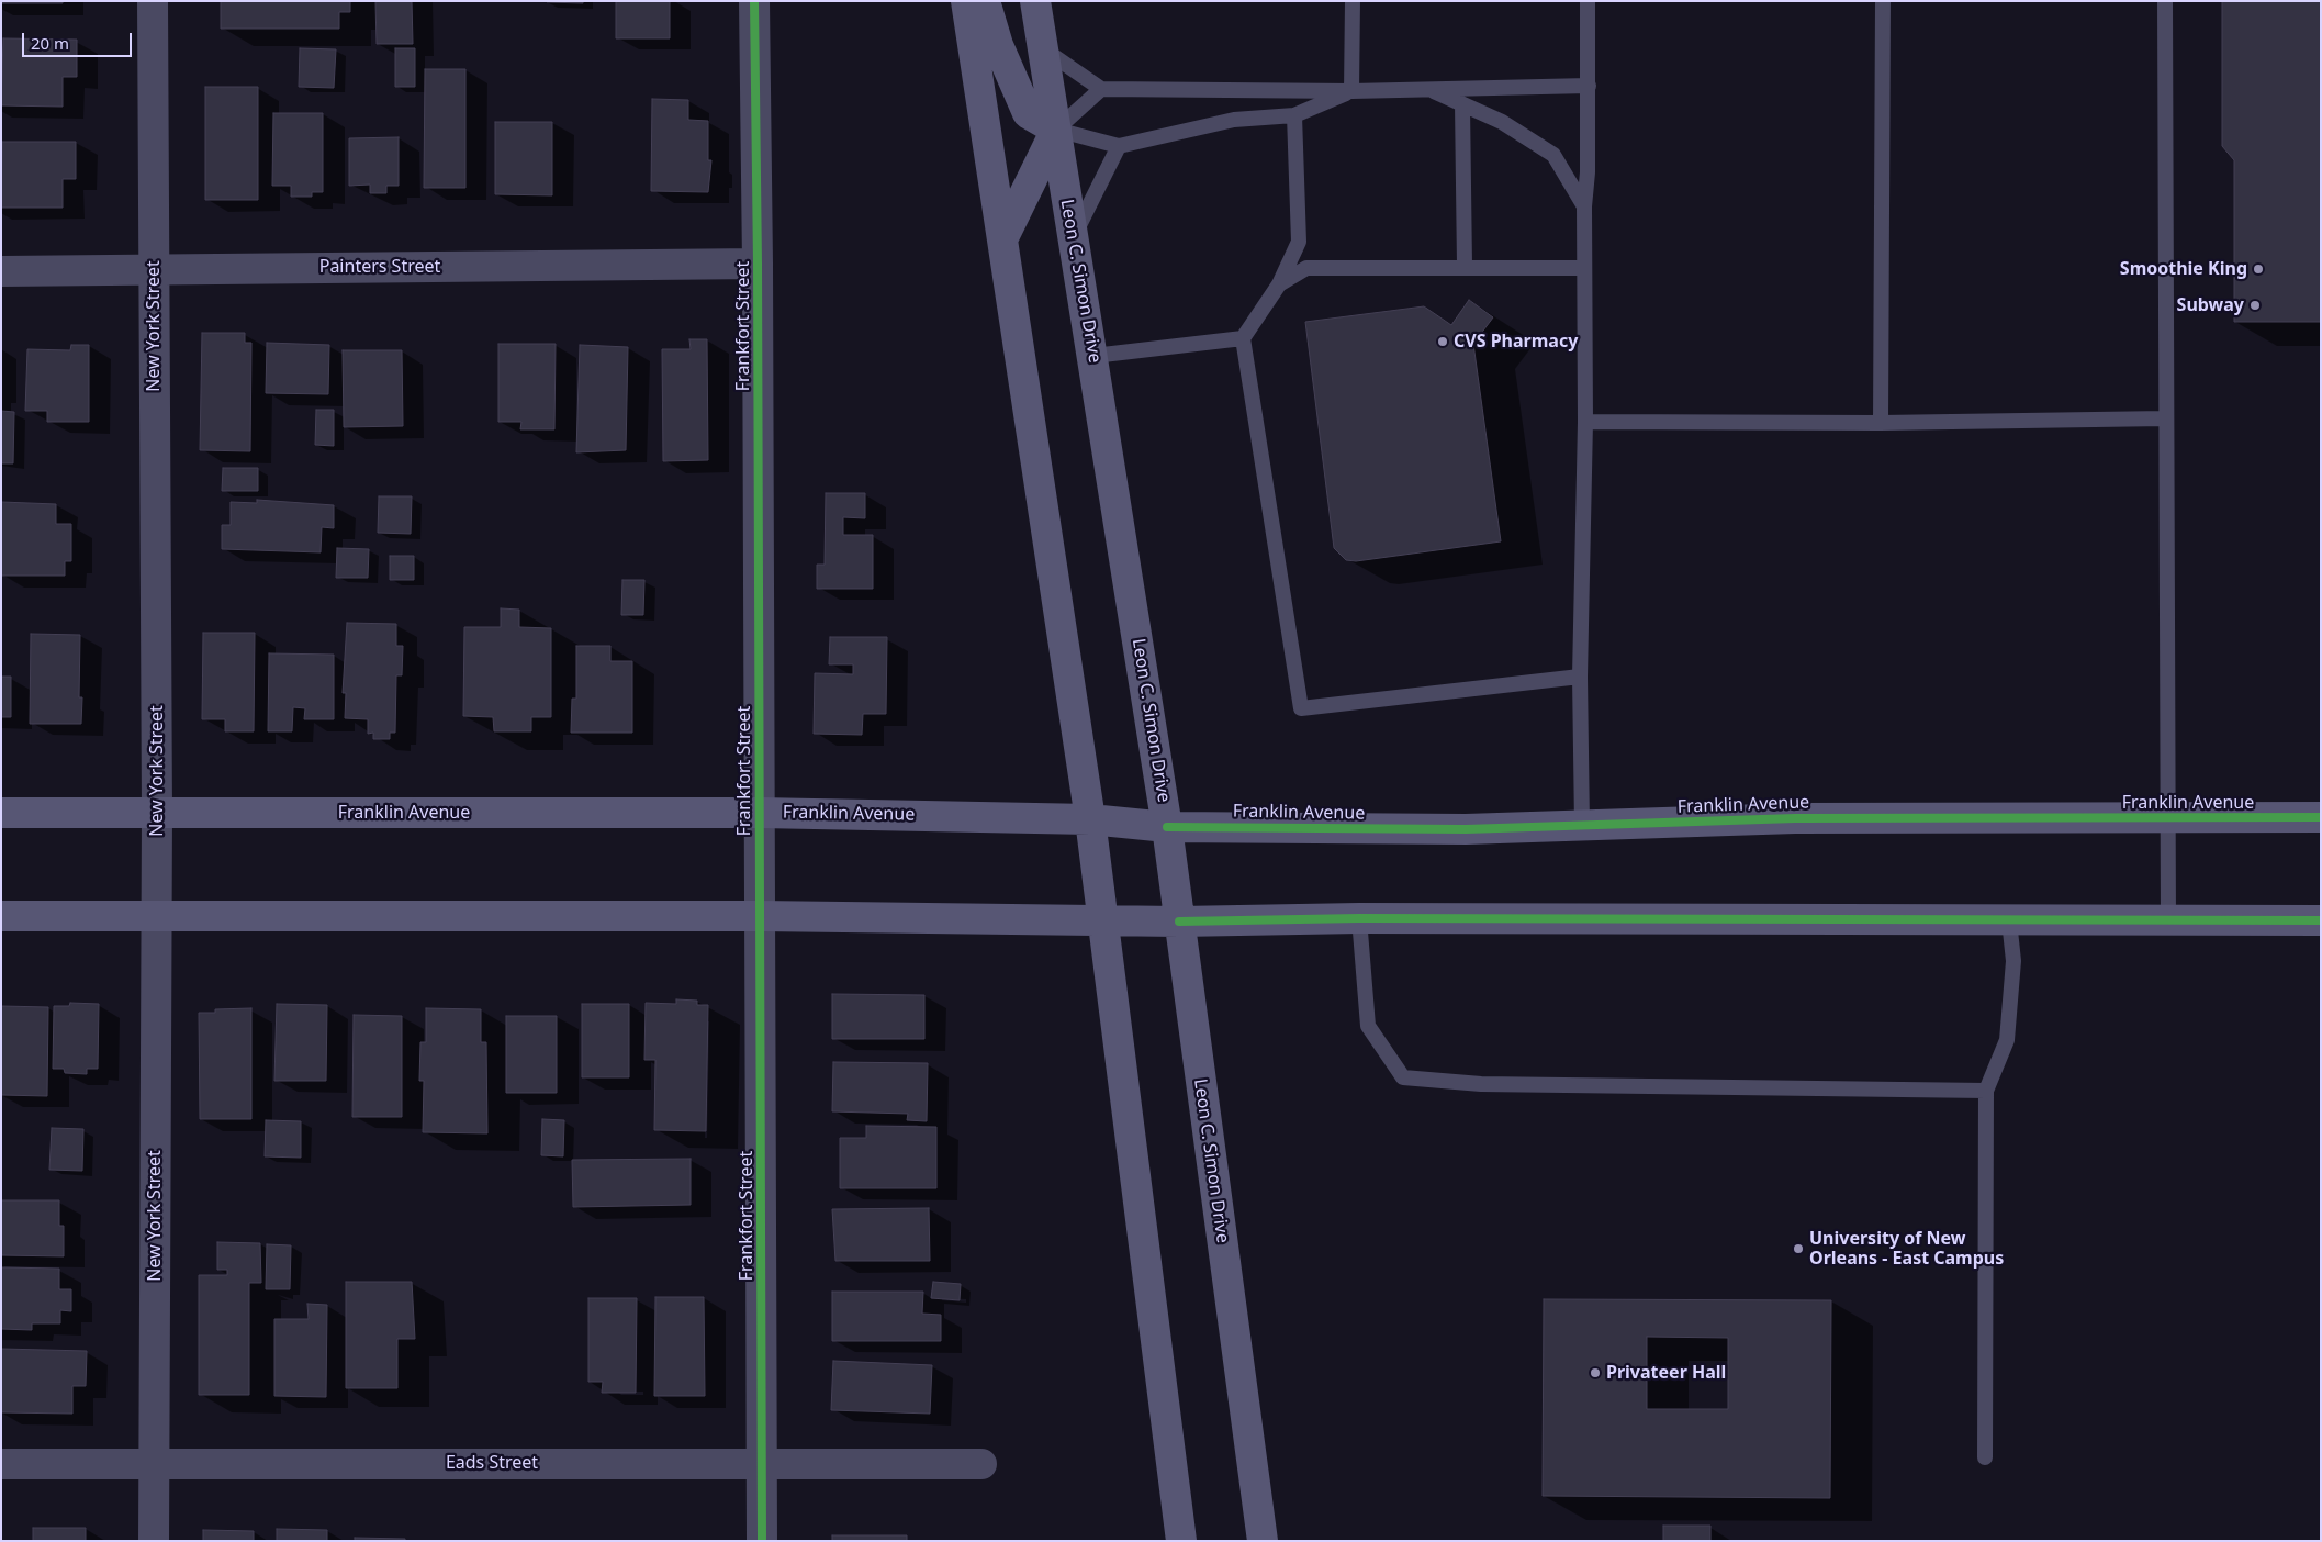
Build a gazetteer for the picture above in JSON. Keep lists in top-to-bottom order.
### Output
{
  "streets": {
    "street": [
      "Painters Street",
      "Leon C. Simon Drive",
      "New York Street",
      "Frankfort Street",
      "Franklin Avenue",
      "Eads Street"
    ]
  },
  "crossings": [
    ["Painters Street", "New York Street"],
    ["Painters Street", "Frankfort Street"],
    ["Leon C. Simon Drive", "Franklin Avenue"],
    ["New York Street", "Franklin Avenue"],
    ["New York Street", "Eads Street"],
    ["Frankfort Street", "Franklin Avenue"],
    ["Frankfort Street", "Eads Street"]
  ],
  "places": [
    "Smoothie King",
    "Subway",
    "CVS Pharmacy",
    "University of New Orleans - East Campus",
    "Privateer Hall"
  ],
  "scale_bar": "20 m"
}
